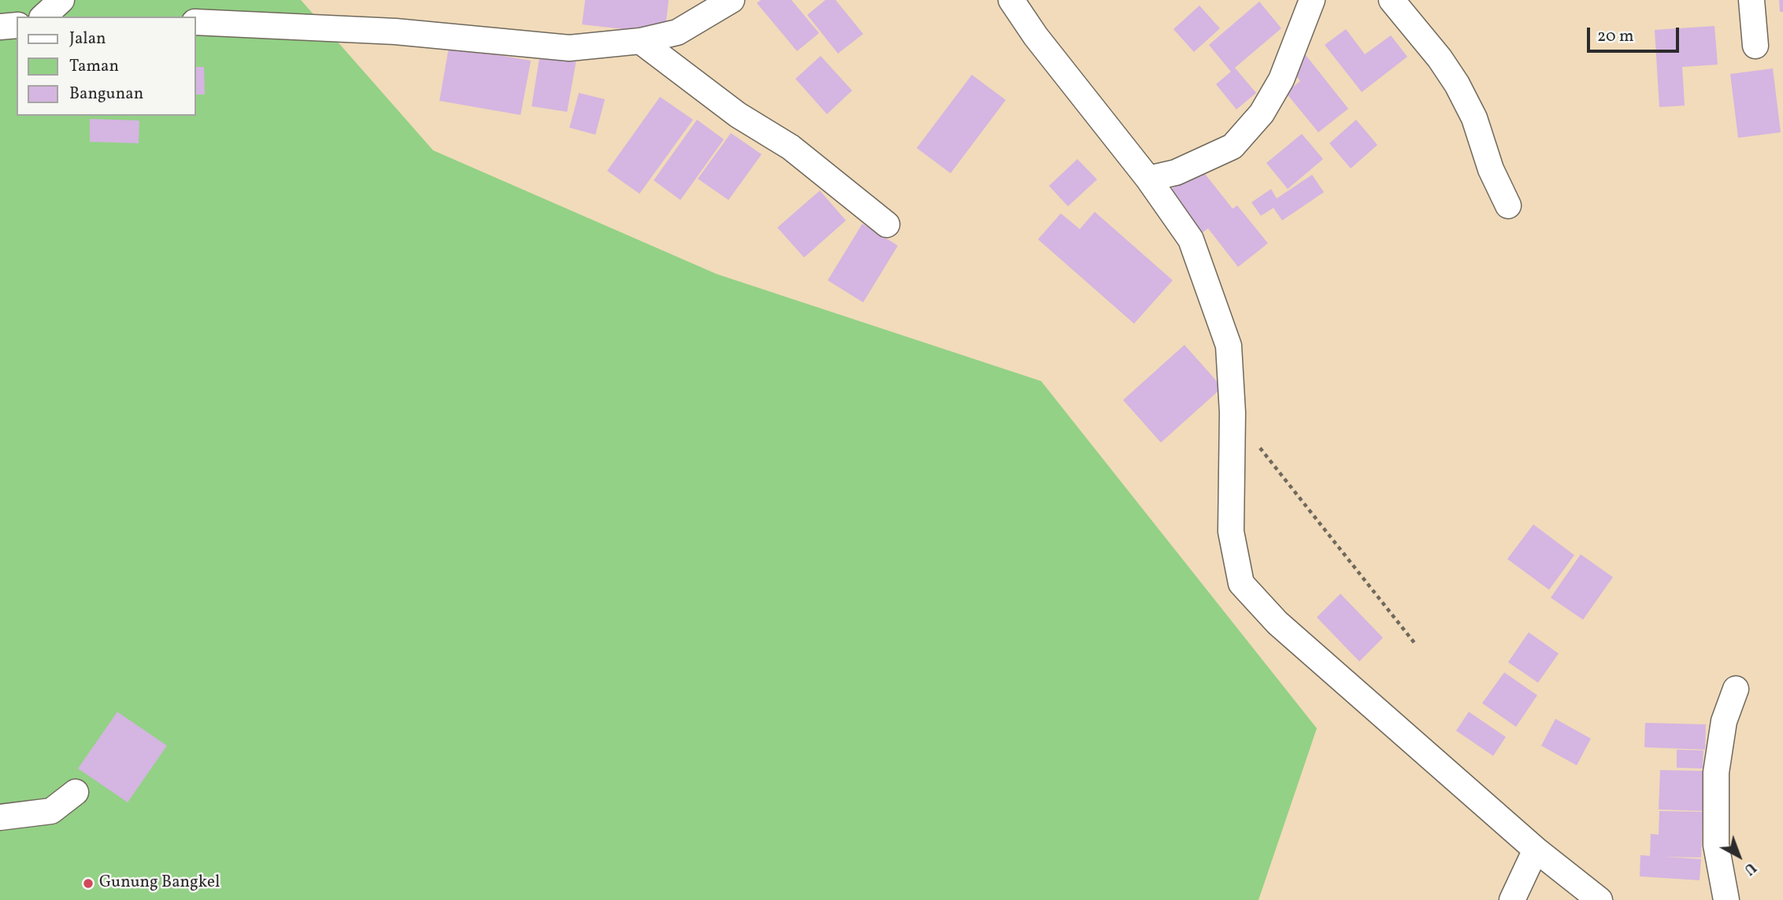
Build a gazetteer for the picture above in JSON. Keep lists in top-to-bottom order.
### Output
{
  "places": ["Gunung Bangkel"],
  "legend": ["Jalan", "Taman", "Bangunan"],
  "scale_bar": "20 m",
  "north": "bottom right"
}
